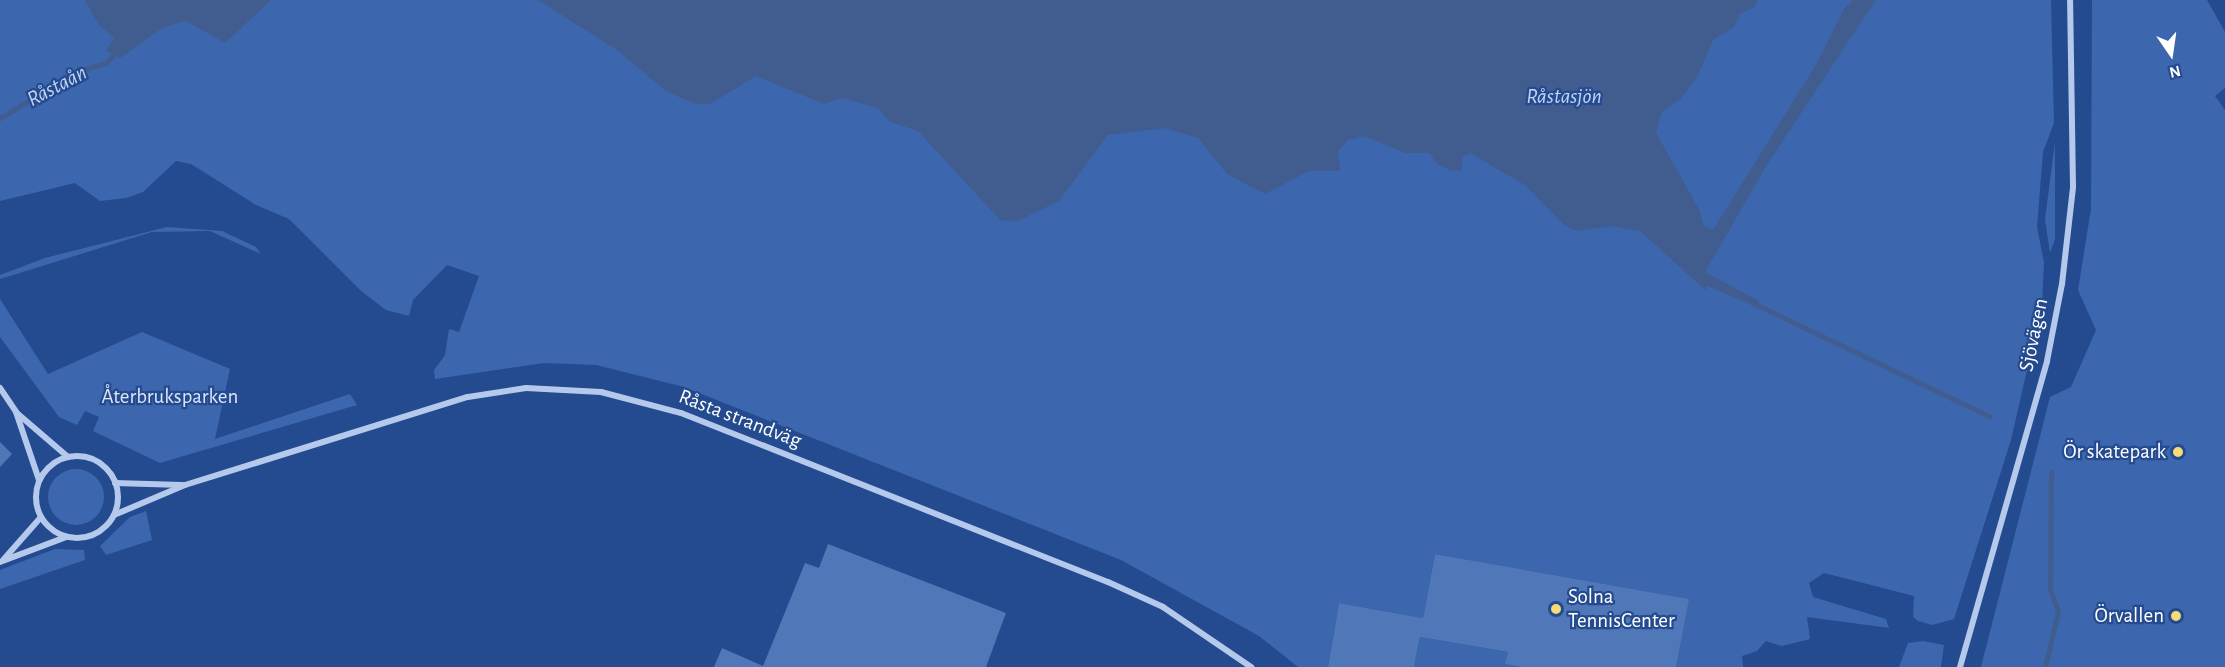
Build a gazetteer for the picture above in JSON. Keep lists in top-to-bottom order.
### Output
{
  "streets": {
    "street": ["Sjövägen", "Råsta strandväg"]
  },
  "water": ["Råstaån", "Råstasjön"],
  "parks": ["Återbruksparken"],
  "places": ["Ör skatepark", "Solna TennisCenter", "Örvallen"],
  "north": "bottom"
}
